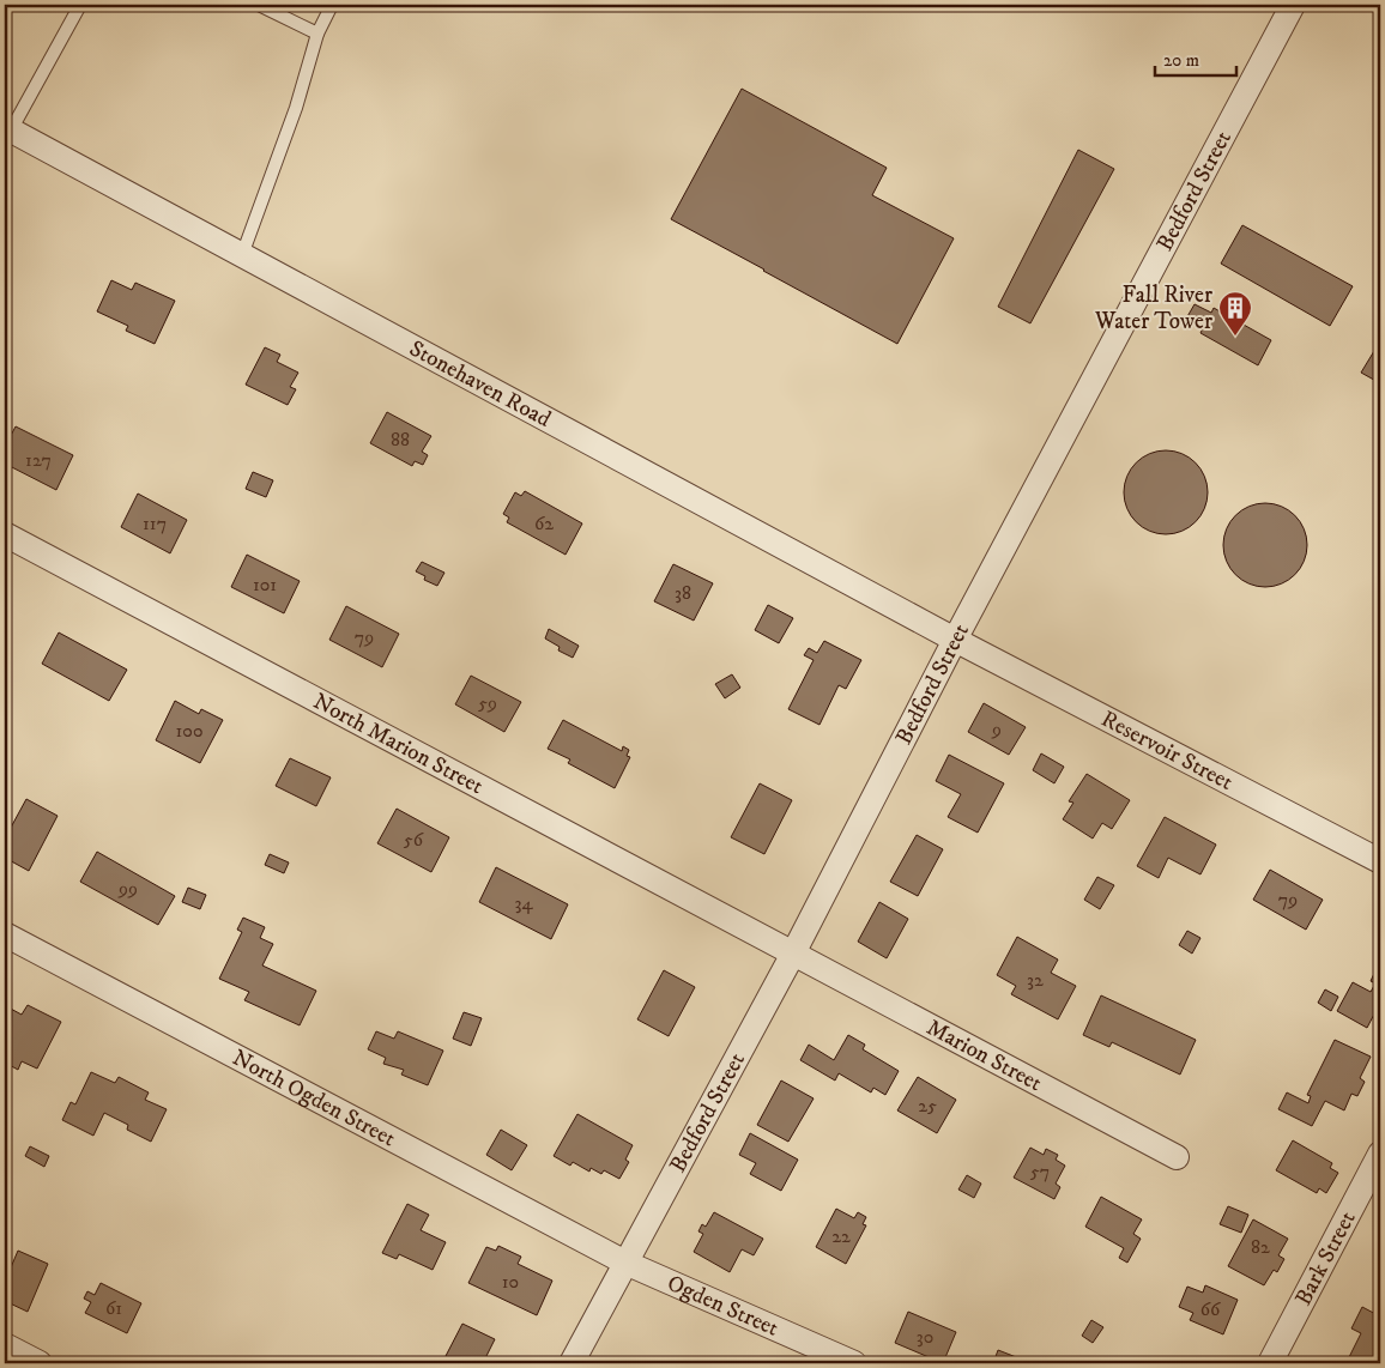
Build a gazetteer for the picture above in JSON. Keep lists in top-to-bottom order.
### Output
{
  "streets": {
    "street": [
      "Bedford Street",
      "Stonehaven Road",
      "North Marion Street",
      "Reservoir Street",
      "Marion Street",
      "North Ogden Street",
      "Bark Street",
      "Ogden Street"
    ]
  },
  "crossings": [
    ["Bedford Street", "Stonehaven Road"],
    ["Bedford Street", "North Marion Street"],
    ["Bedford Street", "Reservoir Street"],
    ["Bedford Street", "Marion Street"],
    ["Bedford Street", "North Ogden Street"],
    ["Bedford Street", "Ogden Street"],
    ["Stonehaven Road", "Reservoir Street"],
    ["North Marion Street", "Marion Street"],
    ["North Ogden Street", "Ogden Street"]
  ],
  "places": {
    "building": ["Fall River Water Tower"]
  },
  "house_numbers": [
    "88",
    "127",
    "117",
    "62",
    "101",
    "38",
    "79",
    "59",
    "9",
    "100",
    "56",
    "99",
    "79",
    "34",
    "32",
    "25",
    "57",
    "22",
    "82",
    "10",
    "61",
    "66",
    "30"
  ],
  "scale_bar": "20 m"
}
